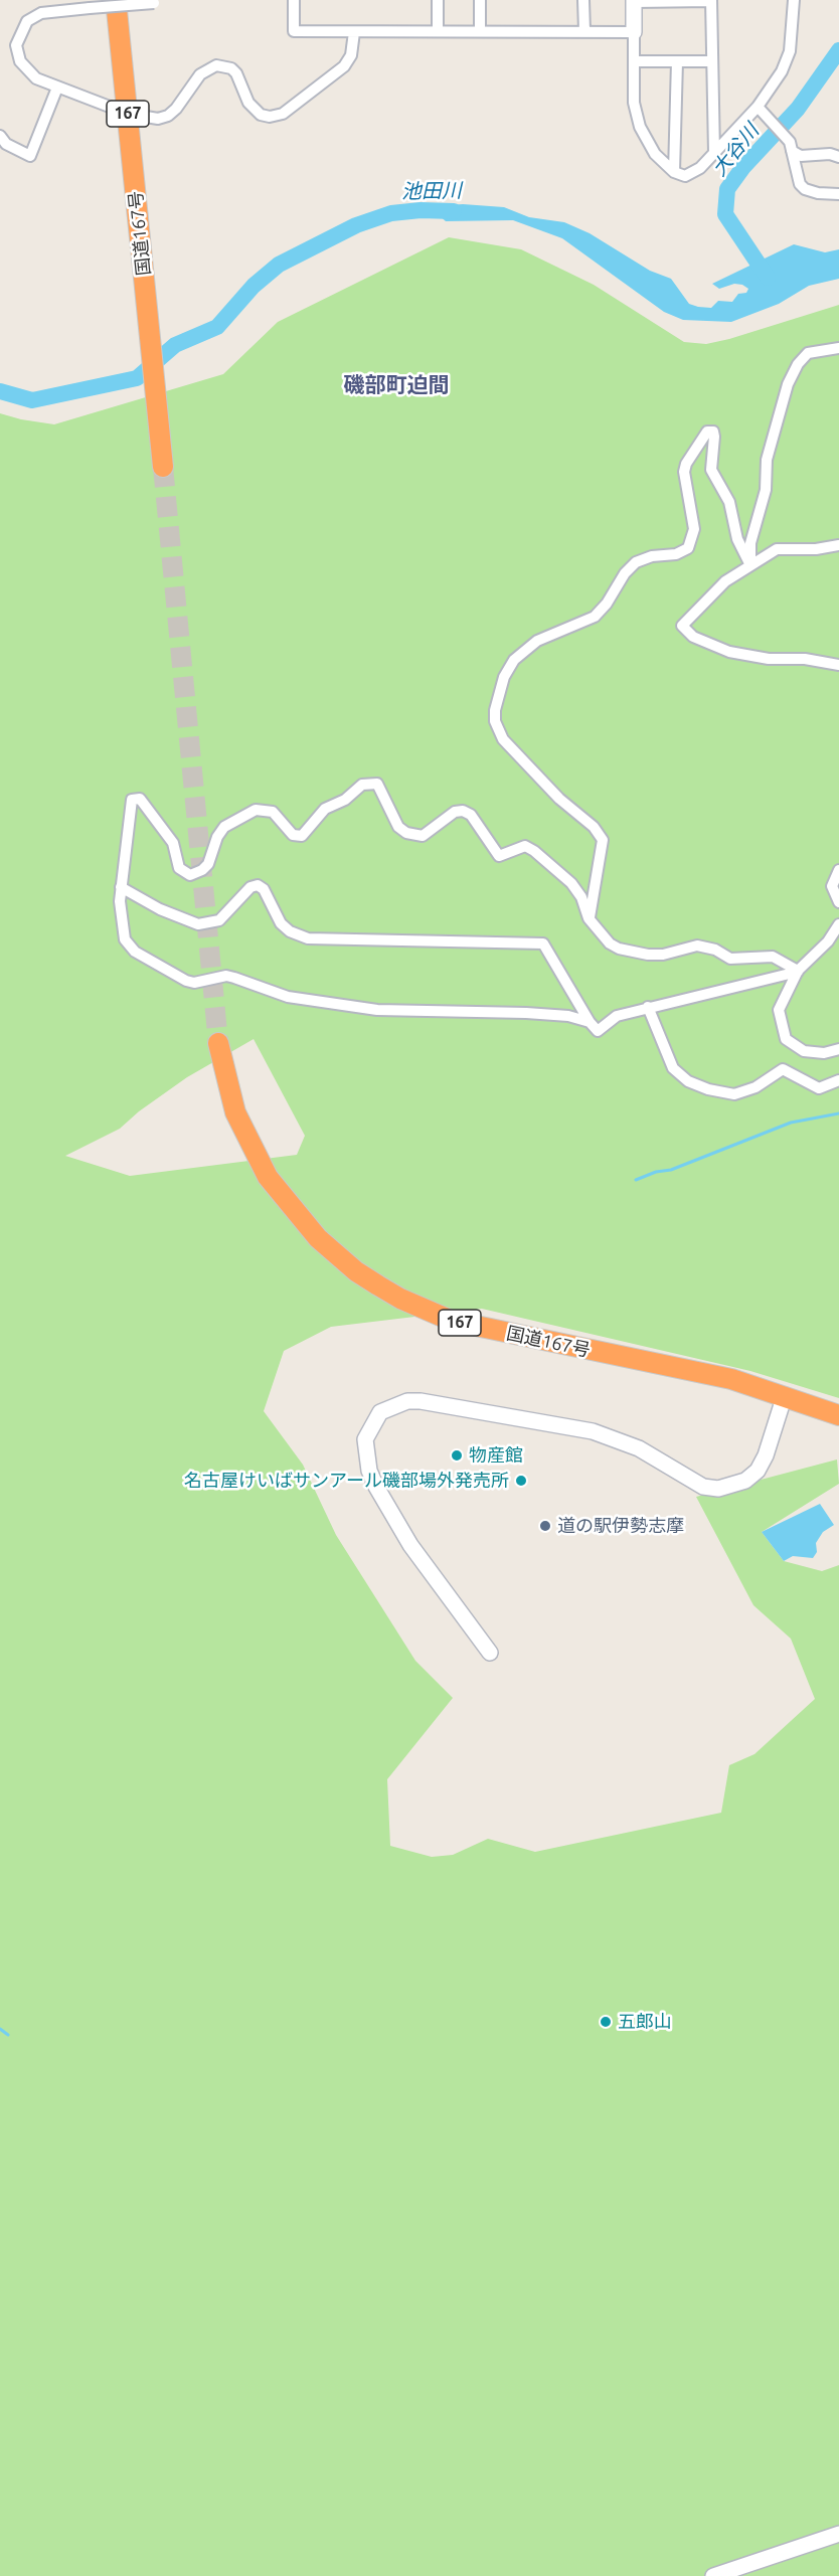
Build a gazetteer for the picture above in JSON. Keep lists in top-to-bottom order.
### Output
{
  "streets": {
    "highway": ["167", "国道167号"]
  },
  "districts": ["磯部町迫間"],
  "water": ["大谷川", "池田川"],
  "places": [
    "物産館",
    "名古屋けいばサンアール磯部場外発売所",
    "道の駅伊勢志摩",
    "五郎山"
  ]
}
